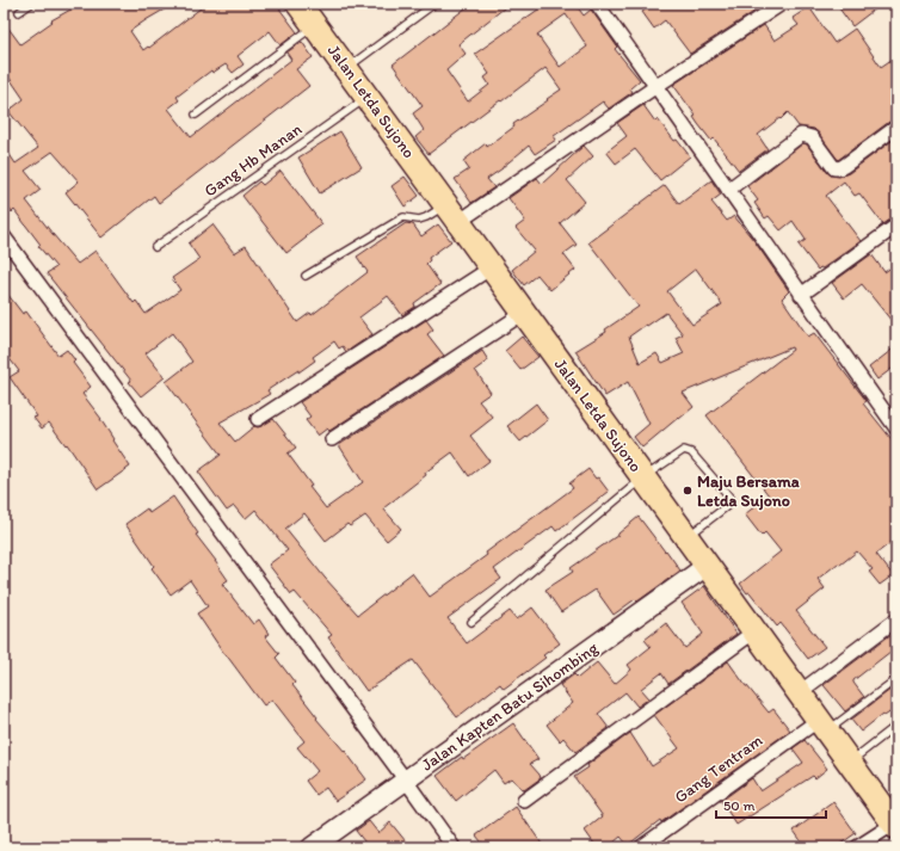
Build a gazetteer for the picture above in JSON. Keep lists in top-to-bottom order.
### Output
{
  "streets": {
    "highway": ["Jalan Letda Sujono"],
    "street": ["Jalan Kapten Batu Sihombing", "Gang Tentram"],
    "lane": ["Gang Hb Manan"]
  },
  "crossings": [
    ["Jalan Letda Sujono", "Gang Hb Manan"],
    ["Jalan Letda Sujono", "Jalan Kapten Batu Sihombing"],
    ["Jalan Letda Sujono", "Gang Tentram"]
  ],
  "places": ["Maju Bersama Letda Sujono"],
  "scale_bar": "50 m"
}
